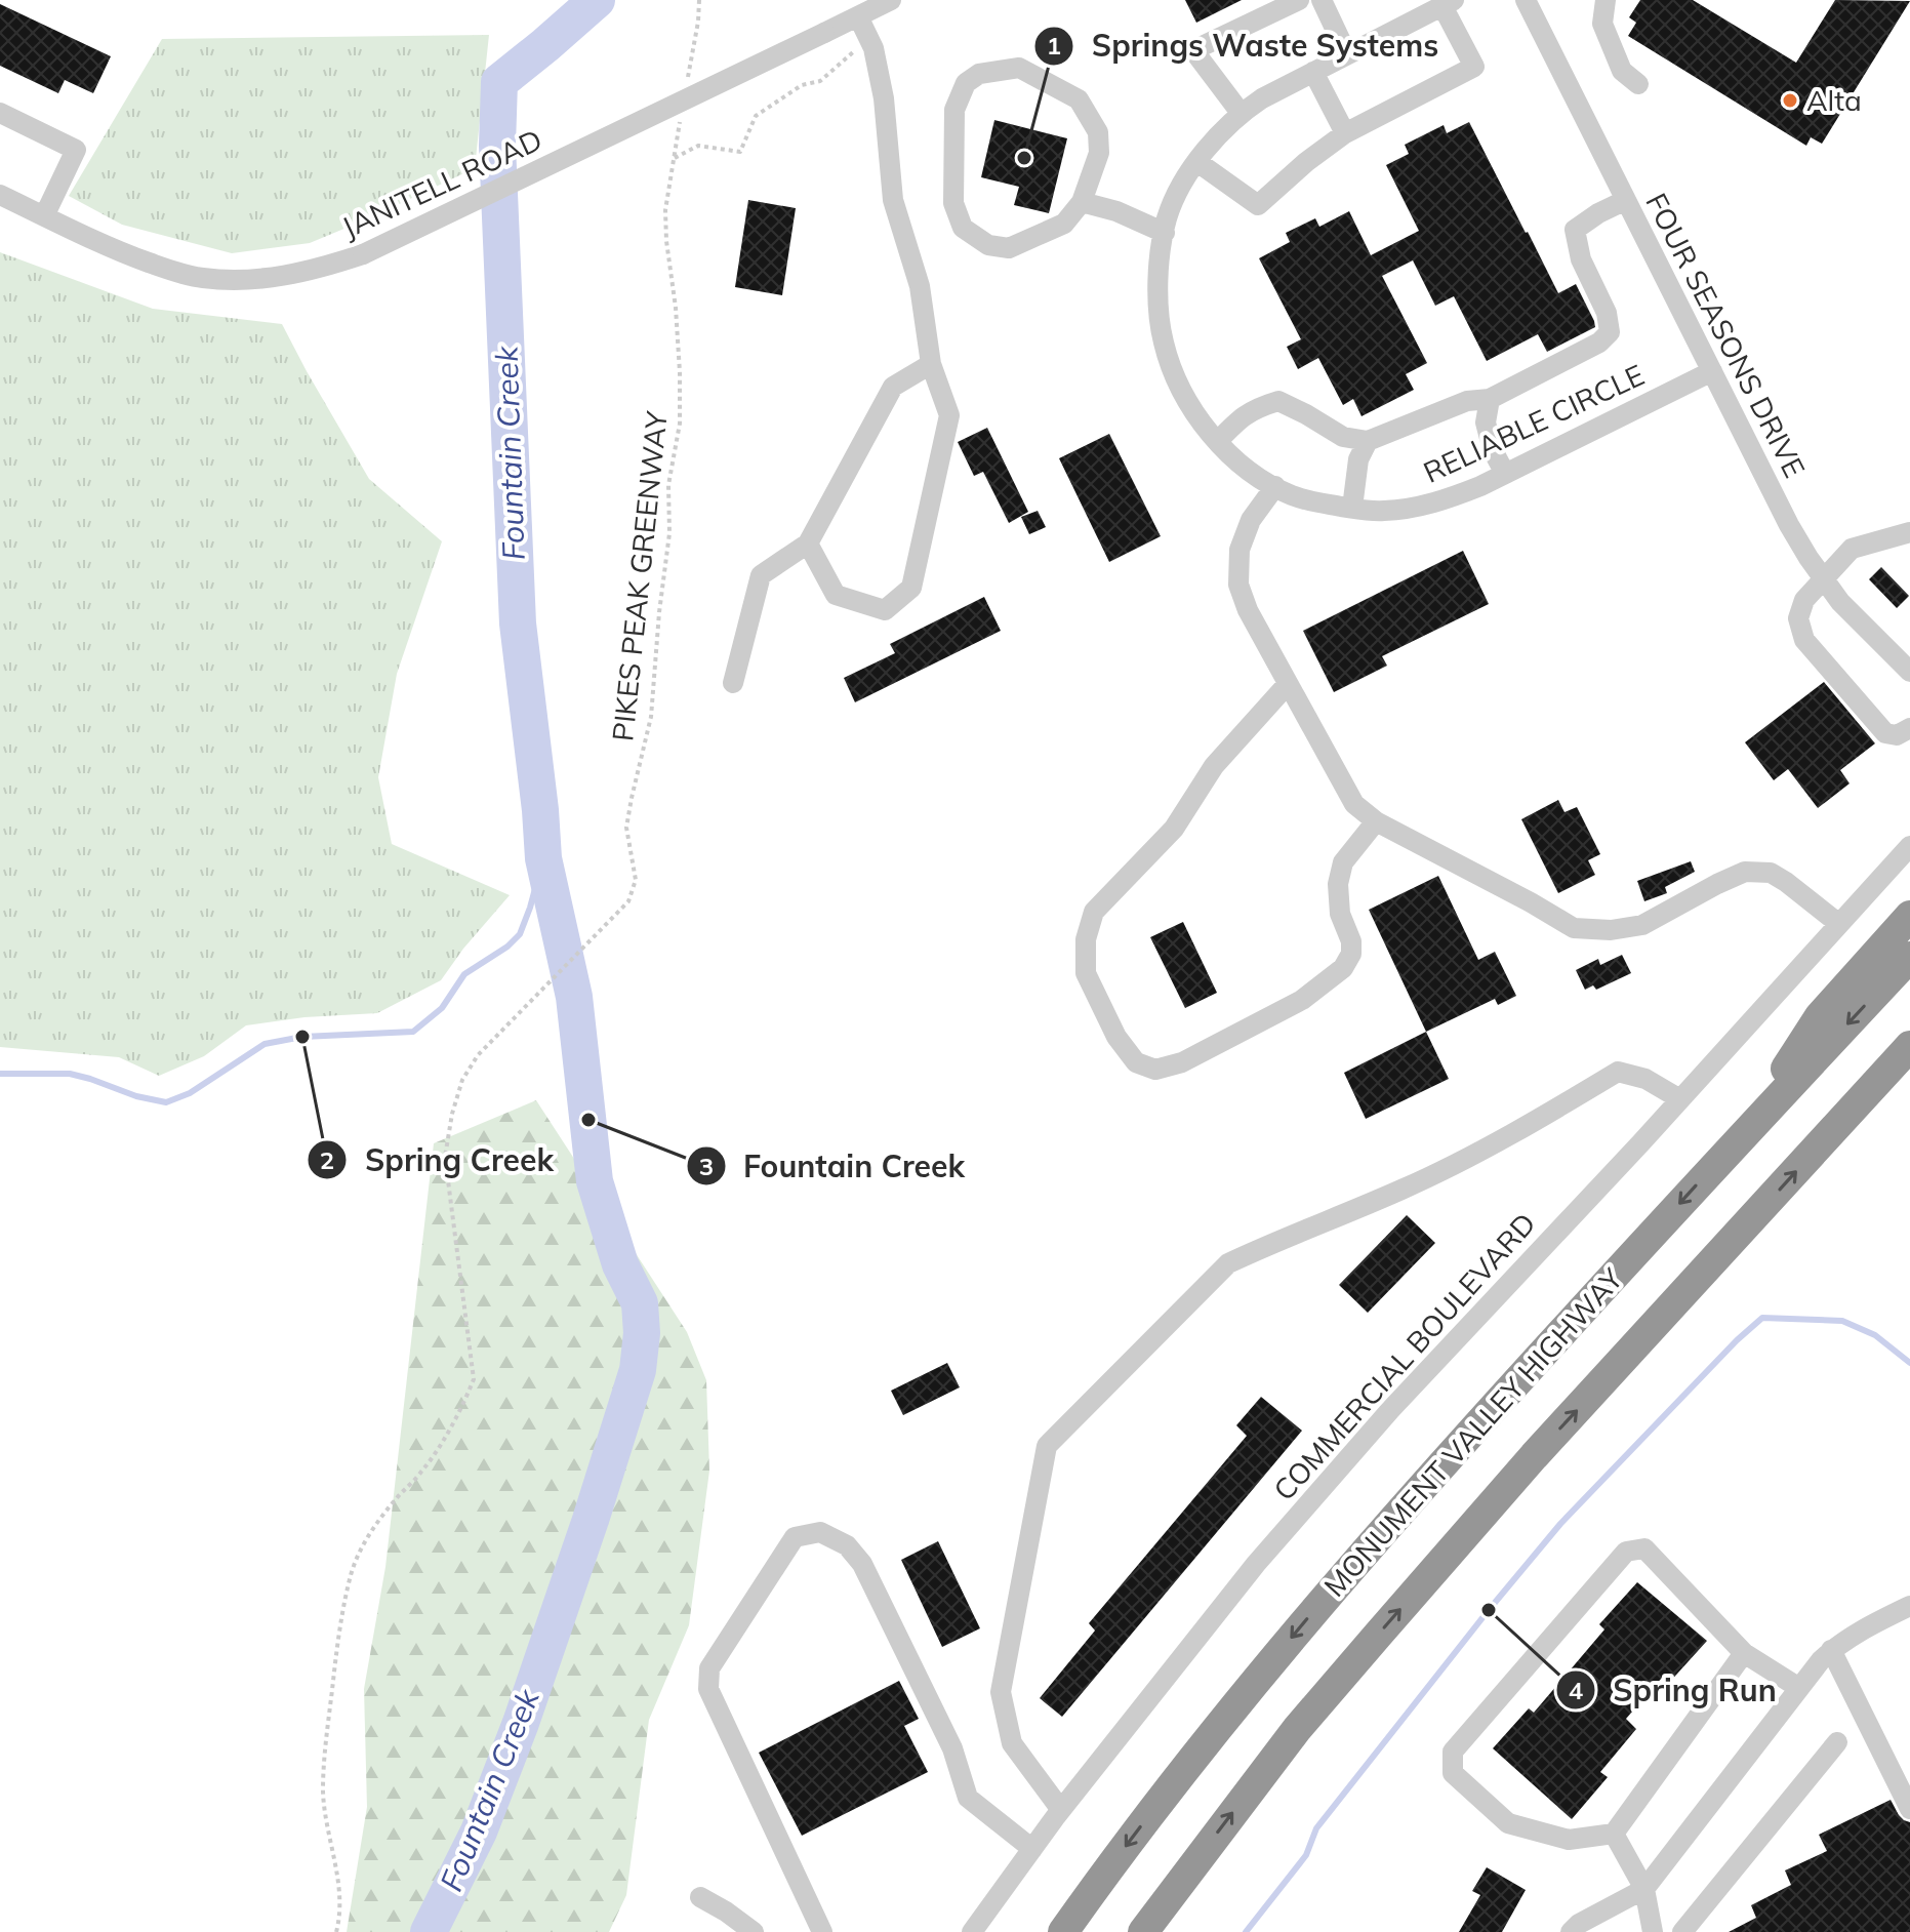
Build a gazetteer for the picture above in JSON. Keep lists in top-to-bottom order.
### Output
{
  "streets": {
    "highway": ["MONUMENT VALLEY HIGHWAY"],
    "street": [
      "JANITELL ROAD",
      "FOUR SEASONS DRIVE",
      "RELIABLE CIRCLE",
      "COMMERCIAL BOULEVARD"
    ],
    "path": ["PIKES PEAK GREENWAY"]
  },
  "crossings": [
    ["FOUR SEASONS DRIVE", "RELIABLE CIRCLE"]
  ],
  "water": ["Fountain Creek"],
  "places": [
    "Alta",
    "Springs Waste Systems",
    "Spring Creek",
    "Fountain Creek",
    "Spring Run"
  ]
}
